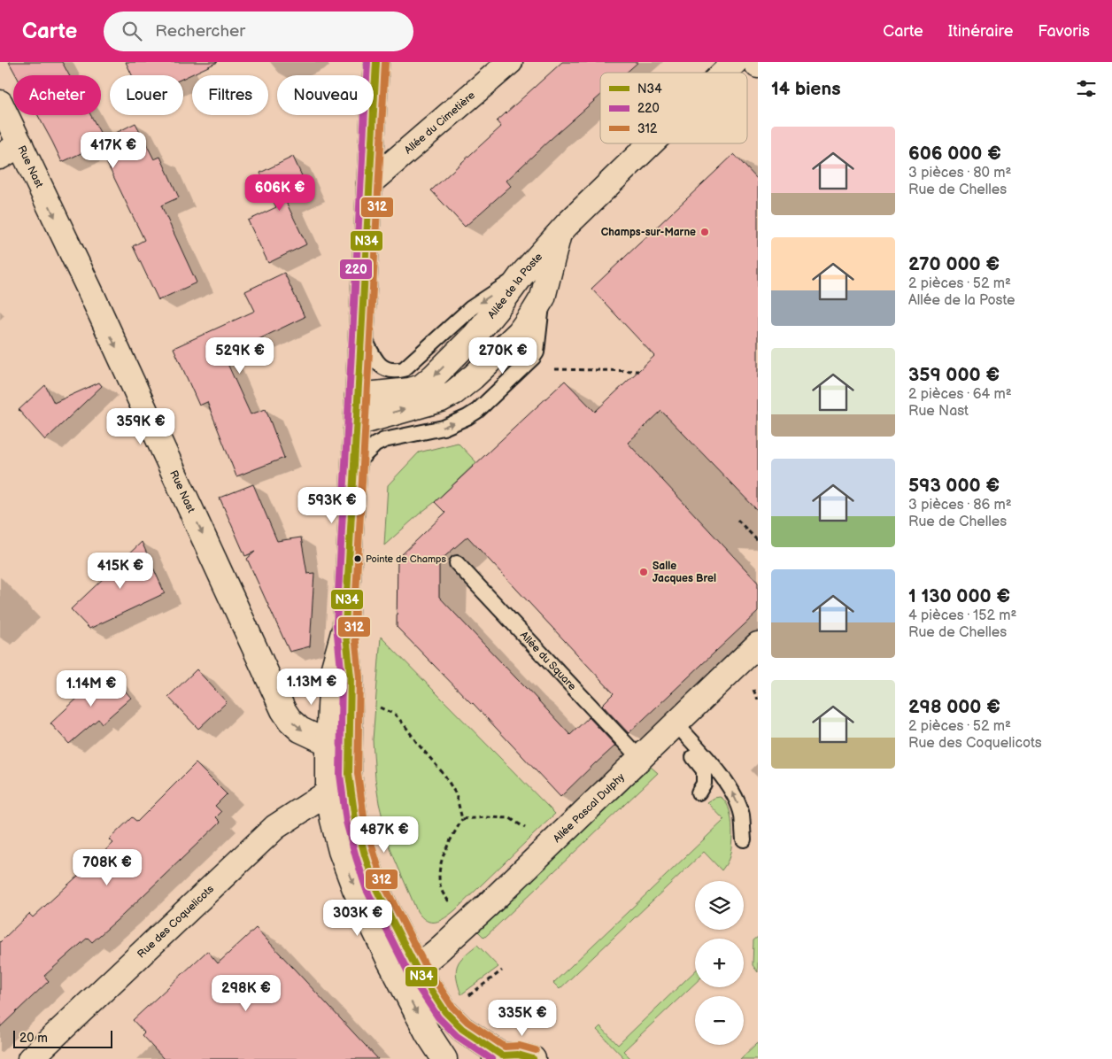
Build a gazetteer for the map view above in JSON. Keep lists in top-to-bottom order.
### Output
{
  "streets": {
    "street": [
      "Allée du Cimetière",
      "Rue Nast",
      "Allée de la Poste",
      "Allée Pascal Dulphy",
      "Rue des Coquelicots"
    ],
    "lane": ["Allée du Square"]
  },
  "crossings": [
    ["Allée du Square", "Allée Pascal Dulphy"]
  ],
  "one_way": ["Rue Nast"],
  "places": ["Champs-sur-Marne", "Pointe de Champs", "Salle Jacques Brel"],
  "lines": ["transit line N34", "transit line 220", "transit line 312"],
  "legend": ["N34", "220", "312"],
  "scale_bar": "20 m",
  "page": {
    "header": "Carte",
    "search": "Rechercher",
    "nav": ["Carte", "Itinéraire", "Favoris"],
    "heading": "14 biens",
    "chip": [
      "Acheter",
      "Louer",
      "Filtres",
      "Nouveau"
    ],
    "list": [
      {
        "name": "606 000 €",
        "note": "3 pièces · 80 m² · Rue de Chelles"
      },
      {
        "name": "270 000 €",
        "note": "2 pièces · 52 m² · Allée de la Poste"
      },
      {
        "name": "359 000 €",
        "note": "2 pièces · 64 m² · Rue Nast"
      },
      {
        "name": "593 000 €",
        "note": "3 pièces · 86 m² · Rue de Chelles"
      },
      {
        "name": "1 130 000 €",
        "note": "4 pièces · 152 m² · Rue de Chelles"
      },
      {
        "name": "298 000 €",
        "note": "2 pièces · 52 m² · Rue des Coquelicots"
      }
    ],
    "price": [
      "417K €",
      "606K €",
      "529K €",
      "270K €",
      "359K €",
      "593K €",
      "415K €",
      "1.13M €",
      "1.14M €",
      "487K €",
      "708K €",
      "303K €",
      "298K €",
      "335K €"
    ],
    "map_buttons": ["+", "−"],
    "scale": "20 m"
  }
}
